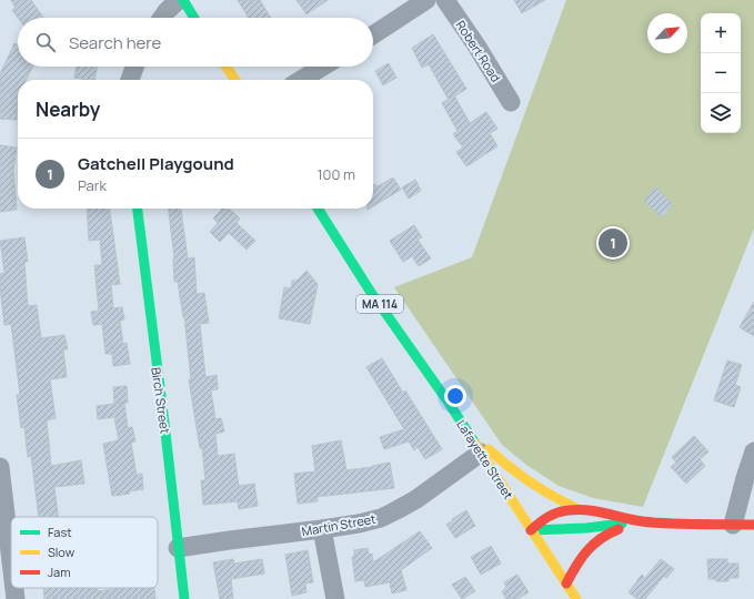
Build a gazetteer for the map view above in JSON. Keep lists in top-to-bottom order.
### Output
{
  "streets": {
    "main road": ["MA 114", "Birch Street", "Lafayette Street"],
    "street": ["Robert Road", "Martin Street"]
  },
  "crossings": [
    ["Birch Street", "Martin Street"],
    ["Lafayette Street", "Martin Street"]
  ],
  "legend": ["Fast", "Slow", "Jam"],
  "north": "top right",
  "page": {
    "map_buttons": ["+", "−"],
    "search": "Search here",
    "heading": "Nearby",
    "list": [
      {
        "mark": "1",
        "name": "Gatchell Playgound",
        "note": "Park",
        "value": "100 m"
      }
    ],
    "pins": "1"
  }
}
